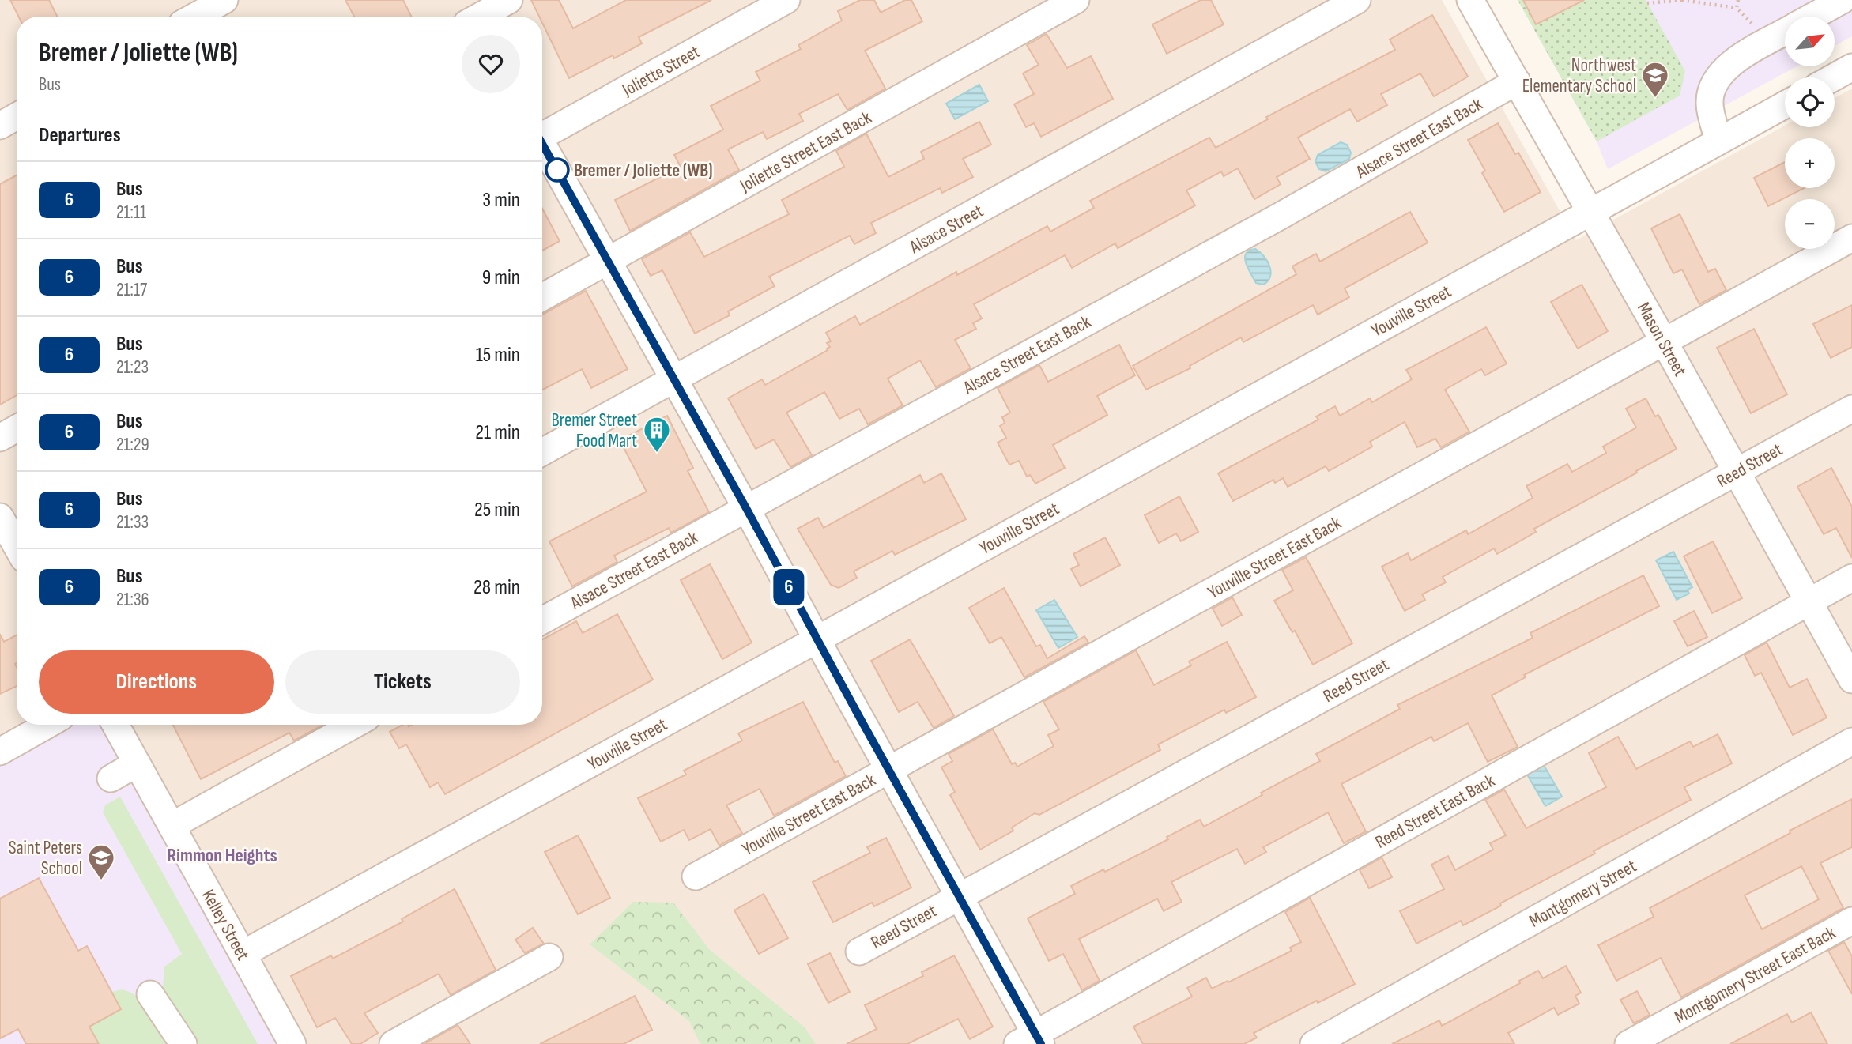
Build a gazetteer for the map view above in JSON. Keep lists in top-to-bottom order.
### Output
{
  "streets": {
    "street": [
      "Joliette Street",
      "Alsace Street East Back",
      "Joliette Street East Back",
      "Alsace Street",
      "Youville Street",
      "Mason Street",
      "Reed Street",
      "Youville Street East Back",
      "Reed Street East Back",
      "Montgomery Street",
      "Kelley Street",
      "Montgomery Street East Back"
    ]
  },
  "crossings": [
    ["Alsace Street East Back", "Mason Street"],
    ["Youville Street", "Mason Street"],
    ["Youville Street", "Kelley Street"],
    ["Mason Street", "Reed Street"],
    ["Mason Street", "Youville Street East Back"],
    ["Mason Street", "Reed Street East Back"]
  ],
  "districts": ["Rimmon Heights"],
  "places": {
    "school or university": ["Northwest Elementary School", "Saint Peters School"],
    "other": ["Bremer / Joliette (WB)"],
    "building": ["Bremer Street Food Mart"]
  },
  "lines": ["bus line 6"],
  "north": "top right",
  "page": {
    "on_map": "6",
    "map_buttons": ["+", "−"],
    "heading": [
      ["Bremer / Joliette (WB)", "Bus"],
      "Departures"
    ],
    "list": [
      {
        "mark": "6",
        "name": "Bus",
        "note": "21:11",
        "value": "3 min"
      },
      {
        "mark": "6",
        "name": "Bus",
        "note": "21:17",
        "value": "9 min"
      },
      {
        "mark": "6",
        "name": "Bus",
        "note": "21:23",
        "value": "15 min"
      },
      {
        "mark": "6",
        "name": "Bus",
        "note": "21:29",
        "value": "21 min"
      },
      {
        "mark": "6",
        "name": "Bus",
        "note": "21:33",
        "value": "25 min"
      },
      {
        "mark": "6",
        "name": "Bus",
        "note": "21:36",
        "value": "28 min"
      }
    ],
    "buttons": ["Directions", "Tickets"]
  }
}
